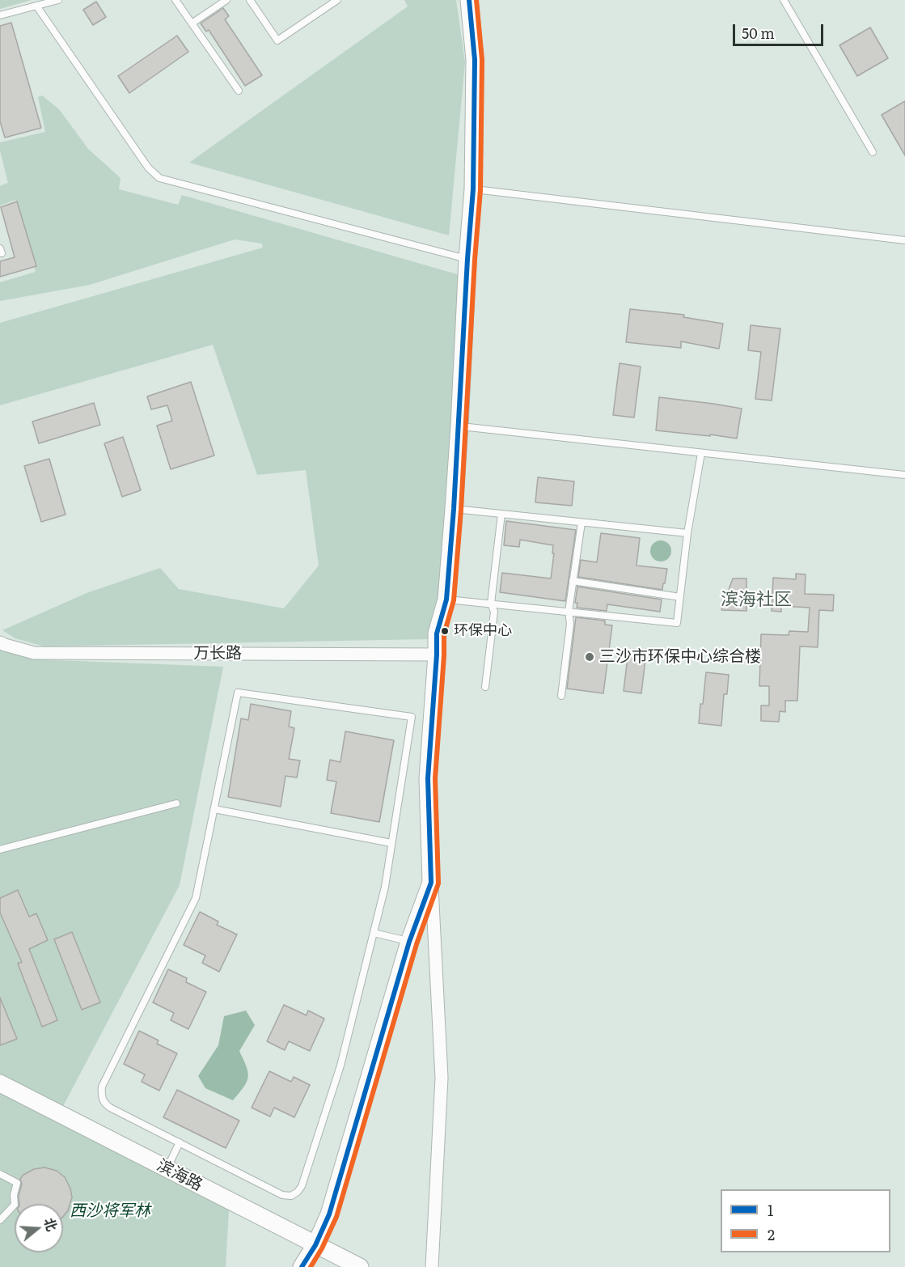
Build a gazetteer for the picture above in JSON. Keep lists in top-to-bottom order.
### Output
{
  "streets": {
    "street": ["万长路", "滨海路"]
  },
  "districts": ["滨海社区"],
  "parks": ["西沙将军林"],
  "places": ["环保中心", "三沙市环保中心综合楼"],
  "lines": ["transit line 1", "transit line 2"],
  "legend": ["1", "2"],
  "scale_bar": "50 m",
  "north": "right"
}
